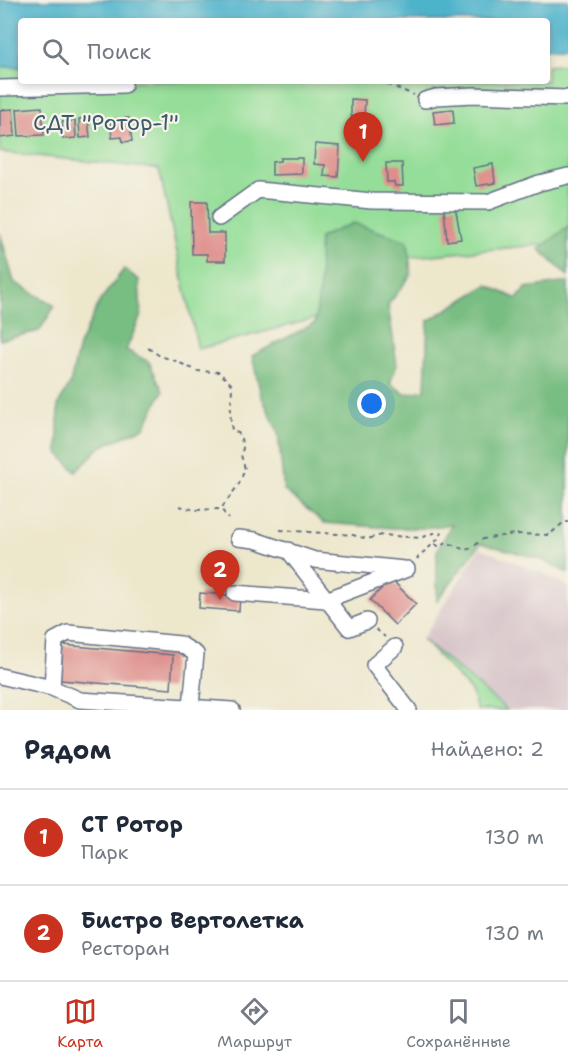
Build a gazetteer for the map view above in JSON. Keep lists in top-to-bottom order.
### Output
{
  "parks": ["СДТ \"Ротор-1\""],
  "page": {
    "search": "Поиск",
    "pins": ["1", "2"],
    "heading": ["Рядом", "Найдено: 2"],
    "list": [
      {
        "mark": "1",
        "name": "СТ Ротор",
        "note": "Парк",
        "value": "130 m"
      },
      {
        "mark": "2",
        "name": "Бистро Вертолетка",
        "note": "Ресторан",
        "value": "130 m"
      }
    ],
    "nav": ["Карта", "Маршрут", "Сохранённые"]
  }
}
